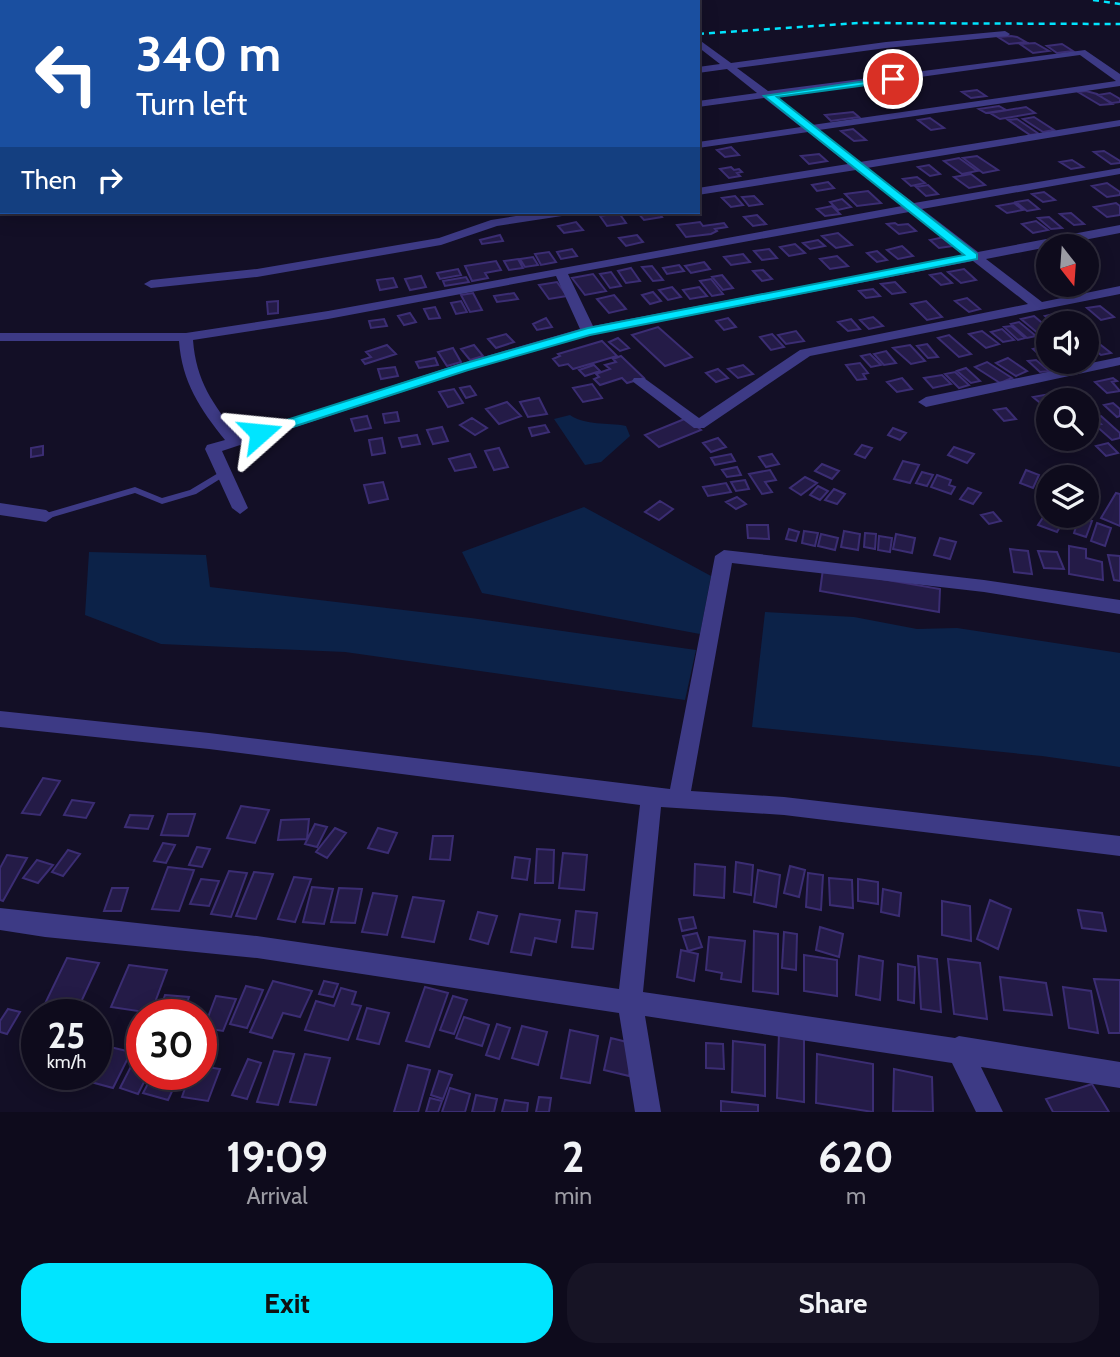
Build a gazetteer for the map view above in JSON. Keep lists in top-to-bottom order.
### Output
{
  "north": "bottom",
  "page": {
    "turn": ["340 m", "Turn left"],
    "then": "Then",
    "speed": "25 km/h",
    "limit": "30",
    "eta": [
      "19:09",
      "Arrival",
      "2",
      "min",
      "620",
      "m"
    ],
    "buttons": ["Exit", "Share"]
  }
}
